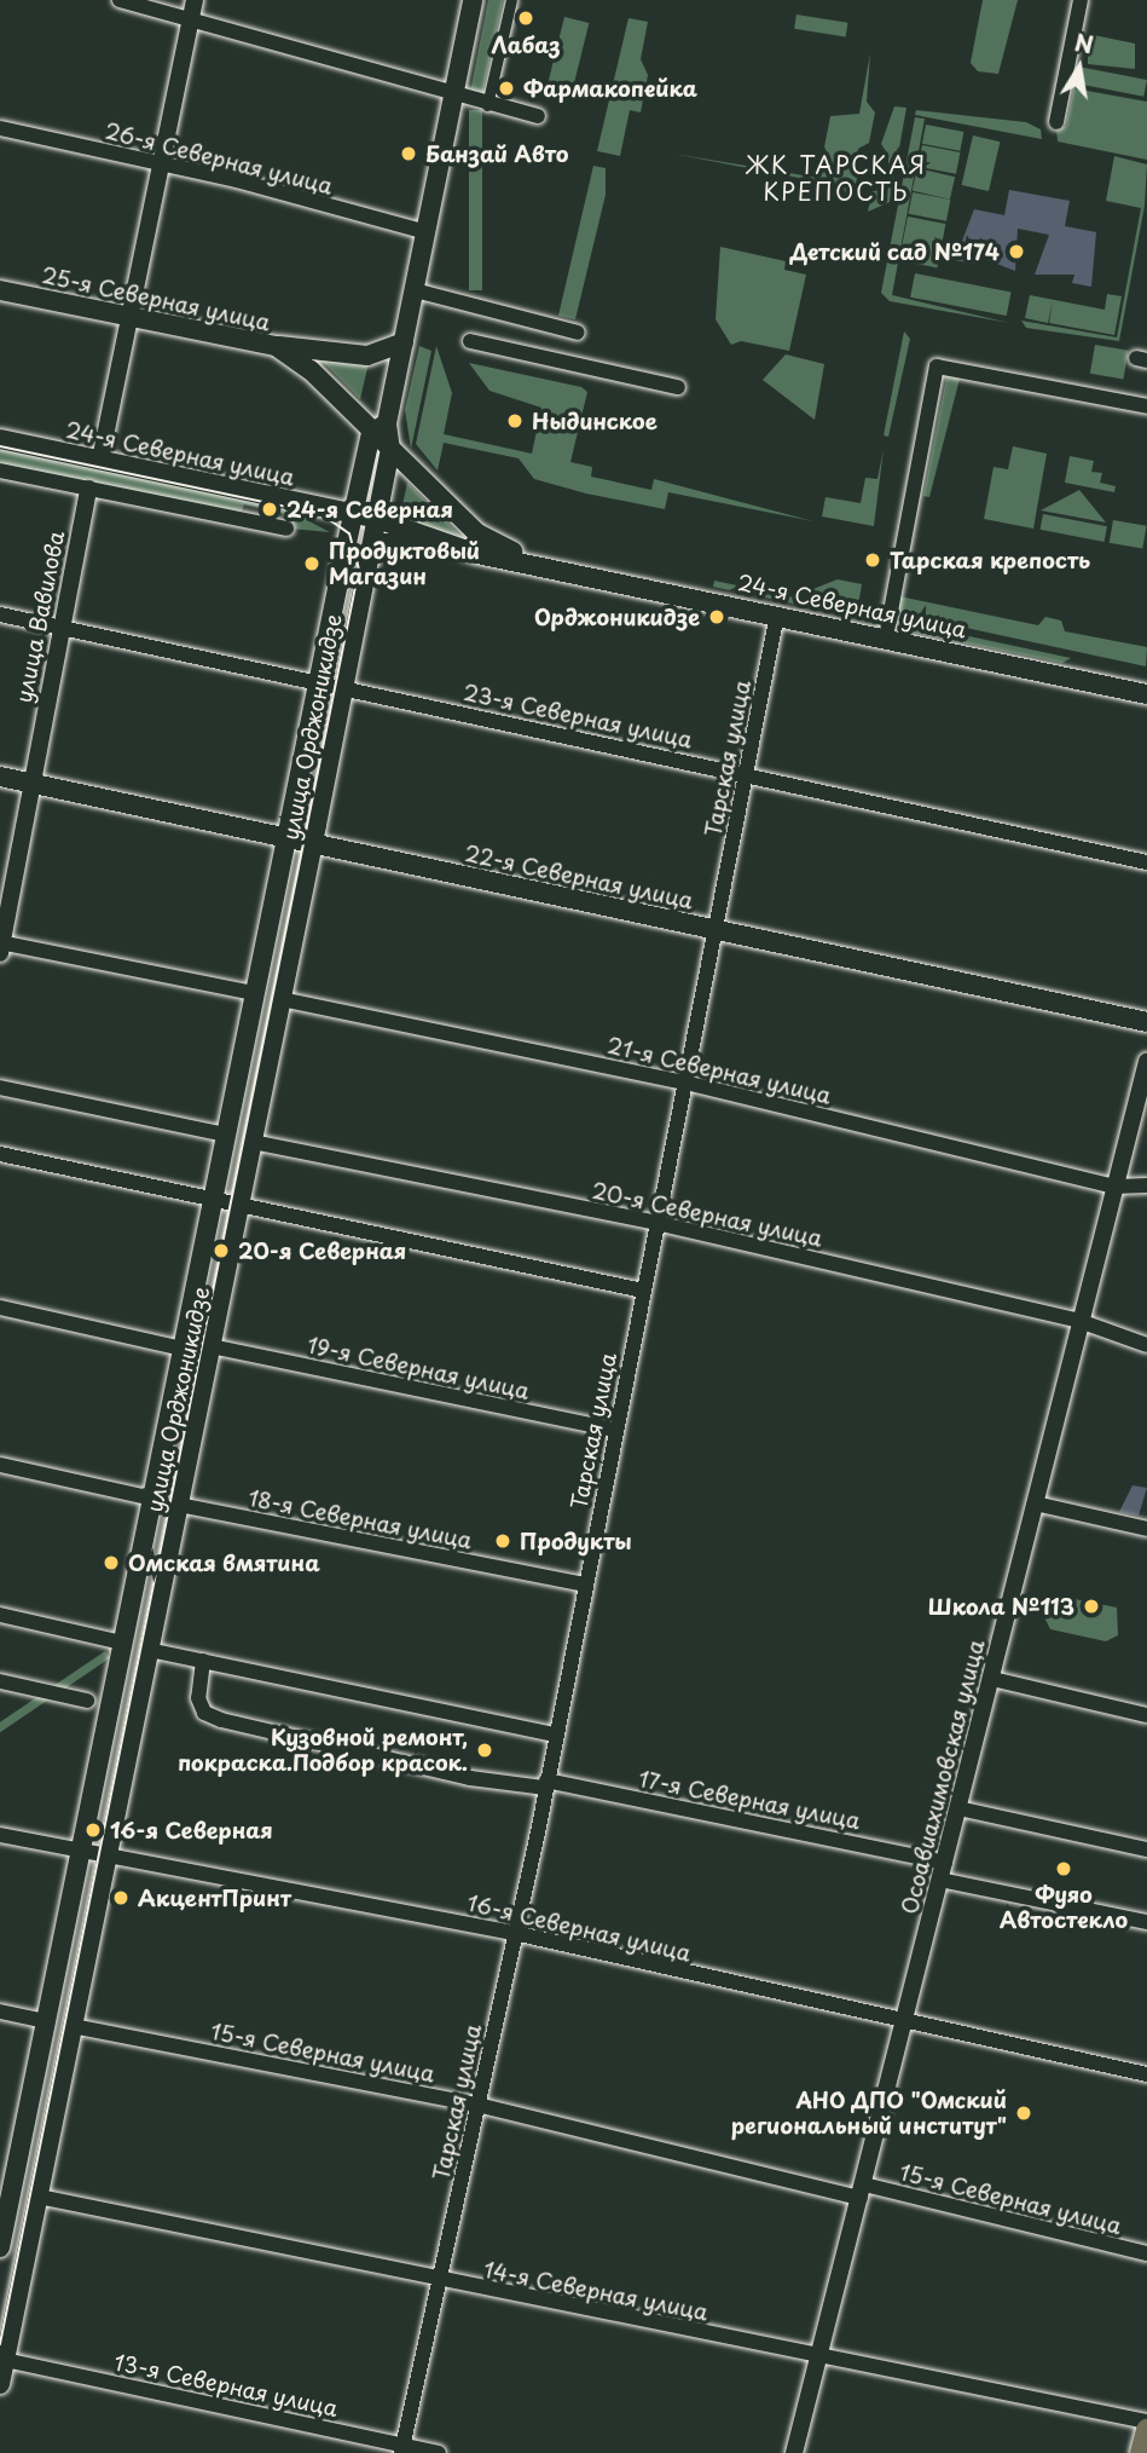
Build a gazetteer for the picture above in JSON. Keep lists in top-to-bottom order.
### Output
{
  "streets": {
    "main road": [
      "25-я Северная улица",
      "24-я Северная улица",
      "улица Орджоникидзе",
      "22-я Северная улица"
    ],
    "street": [
      "26-я Северная улица",
      "улица Вавилова",
      "23-я Северная улица",
      "Тарская улица",
      "21-я Северная улица",
      "20-я Северная улица",
      "19-я Северная улица",
      "18-я Северная улица",
      "Осоавиахимовская улица",
      "17-я Северная улица",
      "16-я Северная улица",
      "15-я Северная улица",
      "14-я Северная улица",
      "13-я Северная улица"
    ]
  },
  "crossings": [
    ["26-я Северная улица", "улица Орджоникидзе"],
    ["25-я Северная улица", "улица Орджоникидзе"],
    ["24-я Северная улица", "улица Орджоникидзе"],
    ["24-я Северная улица", "Тарская улица"],
    ["улица Вавилова", "23-я Северная улица"],
    ["улица Вавилова", "22-я Северная улица"],
    ["23-я Северная улица", "улица Орджоникидзе"],
    ["23-я Северная улица", "Тарская улица"],
    ["улица Орджоникидзе", "22-я Северная улица"],
    ["улица Орджоникидзе", "21-я Северная улица"],
    ["улица Орджоникидзе", "20-я Северная улица"],
    ["улица Орджоникидзе", "19-я Северная улица"],
    ["улица Орджоникидзе", "18-я Северная улица"],
    ["улица Орджоникидзе", "16-я Северная улица"],
    ["улица Орджоникидзе", "15-я Северная улица"],
    ["улица Орджоникидзе", "14-я Северная улица"],
    ["улица Орджоникидзе", "13-я Северная улица"],
    ["Тарская улица", "22-я Северная улица"],
    ["Тарская улица", "21-я Северная улица"],
    ["Тарская улица", "20-я Северная улица"],
    ["Тарская улица", "19-я Северная улица"],
    ["Тарская улица", "18-я Северная улица"],
    ["Тарская улица", "17-я Северная улица"],
    ["Тарская улица", "16-я Северная улица"],
    ["Тарская улица", "15-я Северная улица"],
    ["Тарская улица", "14-я Северная улица"],
    ["Тарская улица", "13-я Северная улица"],
    ["21-я Северная улица", "Осоавиахимовская улица"],
    ["20-я Северная улица", "Осоавиахимовская улица"],
    ["Осоавиахимовская улица", "17-я Северная улица"],
    ["Осоавиахимовская улица", "16-я Северная улица"],
    ["Осоавиахимовская улица", "15-я Северная улица"],
    ["Осоавиахимовская улица", "14-я Северная улица"]
  ],
  "districts": ["ЖК ТАРСКАЯ КРЕПОСТЬ"],
  "places": [
    "Лабаз",
    "Фармакопейка",
    "Банзай Авто",
    "Детский сад №174",
    "Ныдинское",
    "24-я Северная",
    "Тарская крепость",
    "Продуктовый Магазин",
    "Орджоникидзе",
    "20-я Северная",
    "Продукты",
    "Oмская вмятина",
    "Школа №113",
    "Кузовной ремонт, покраска.Подбор красок.",
    "16-я Северная",
    "Фуяо Автостекло",
    "АкцентПринт",
    "АНО ДПО \"Омский региональный институт\""
  ],
  "north": "top"
}
